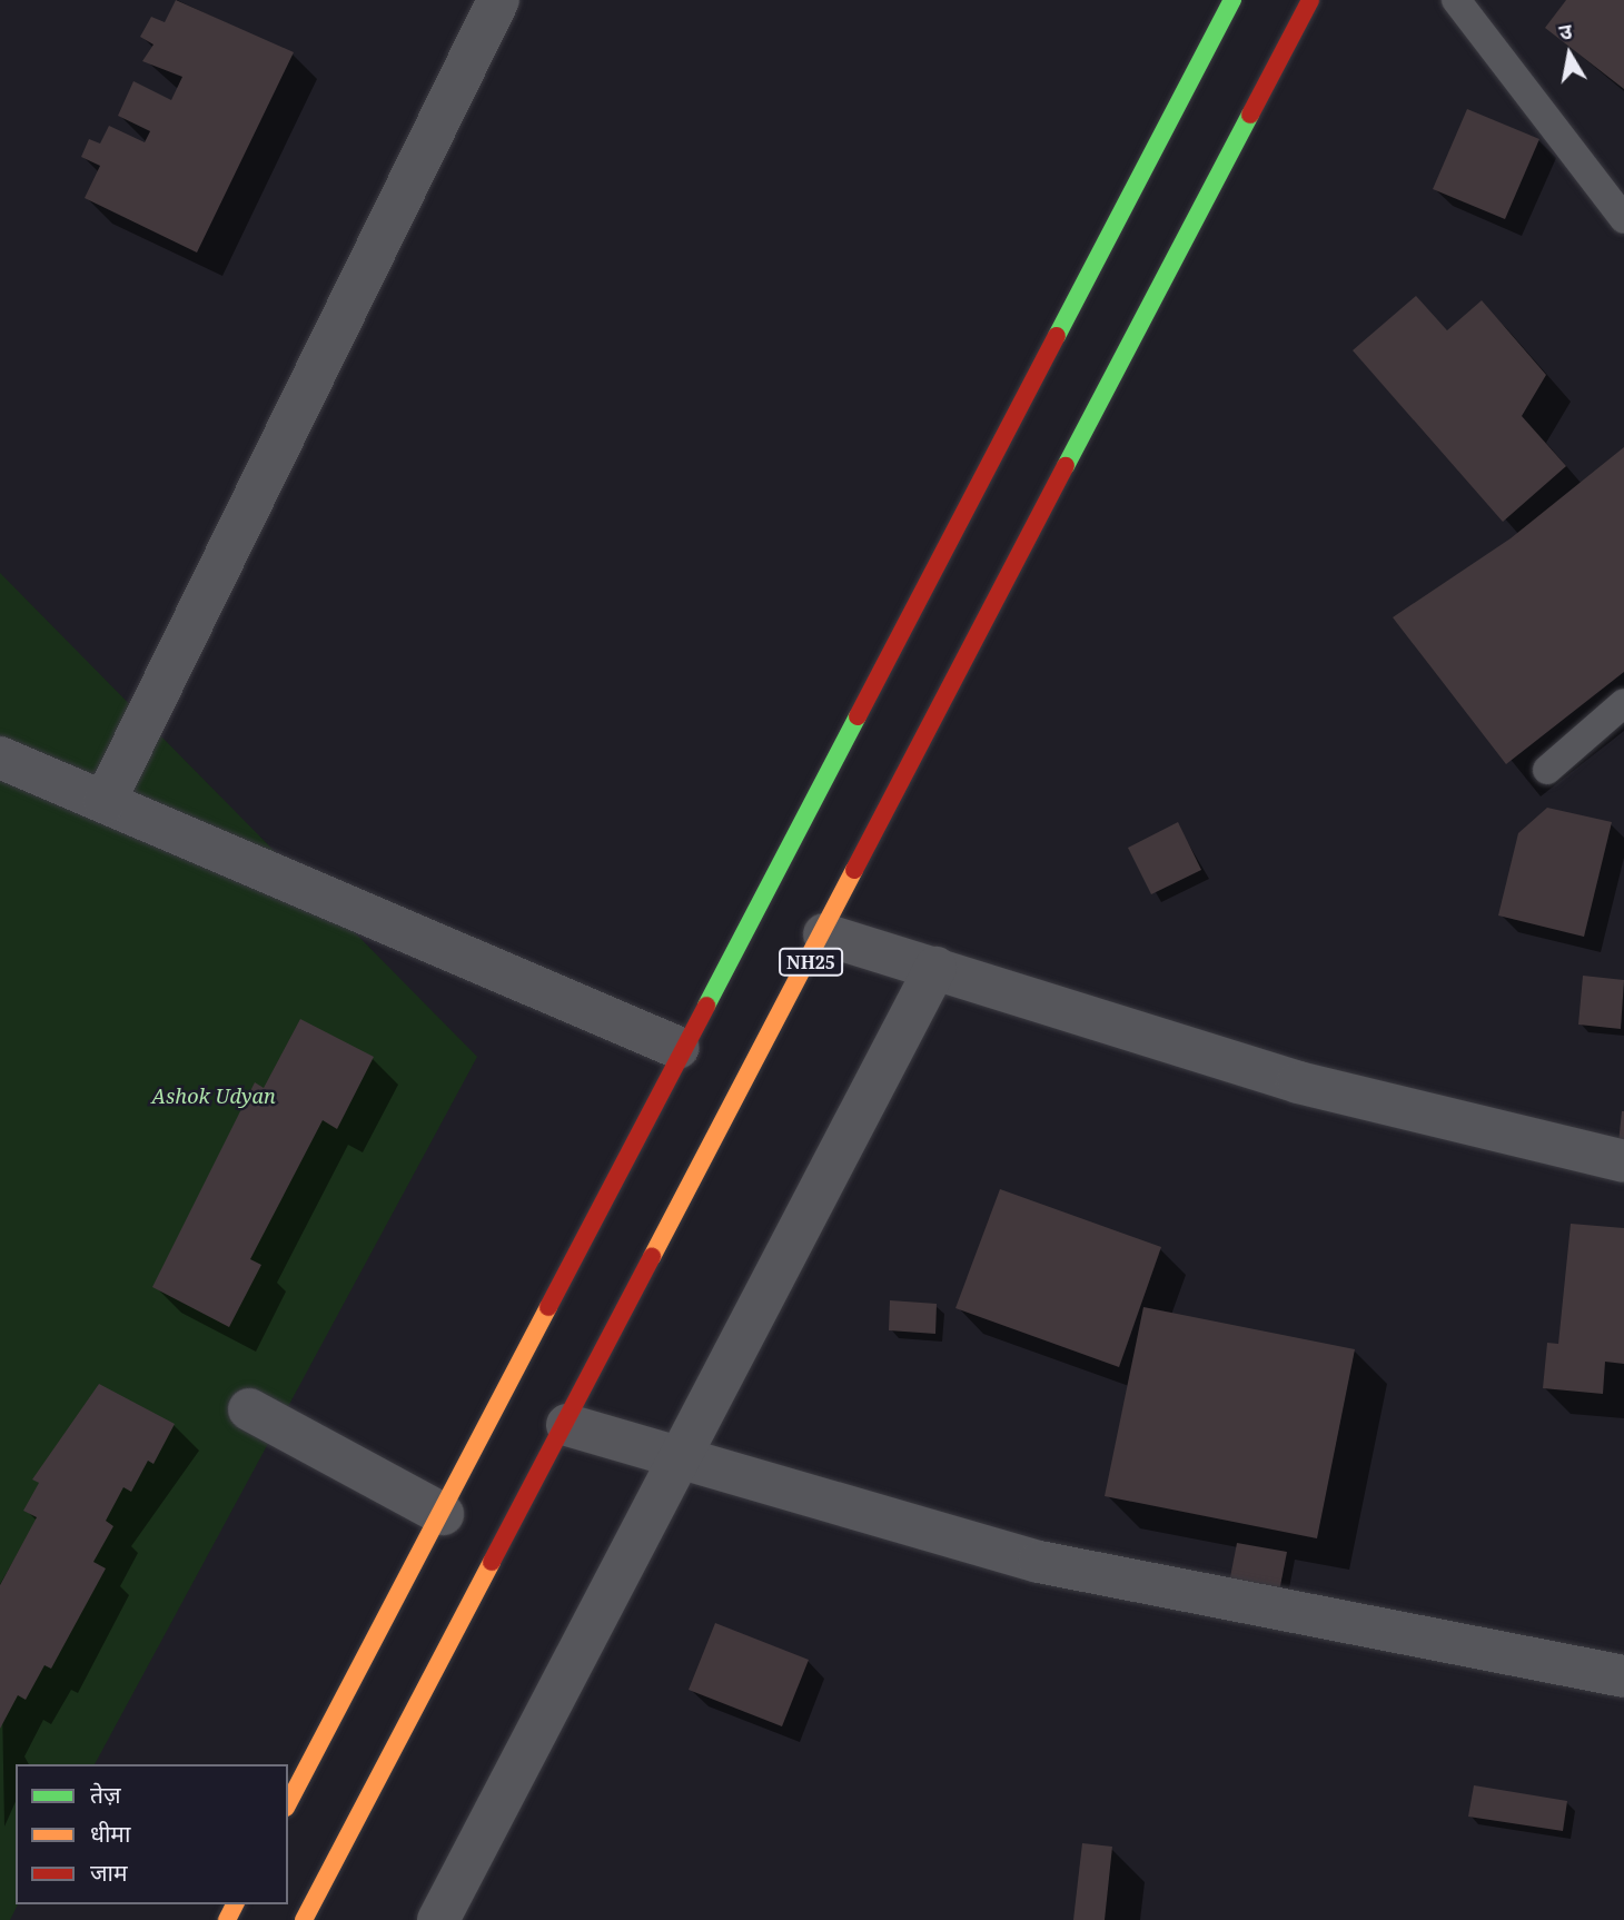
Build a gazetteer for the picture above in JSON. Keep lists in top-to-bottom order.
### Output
{
  "streets": {
    "main road": ["NH25"]
  },
  "parks": ["Ashok Udyan"],
  "legend": ["तेज़", "धीमा", "जाम"],
  "north": "top"
}
